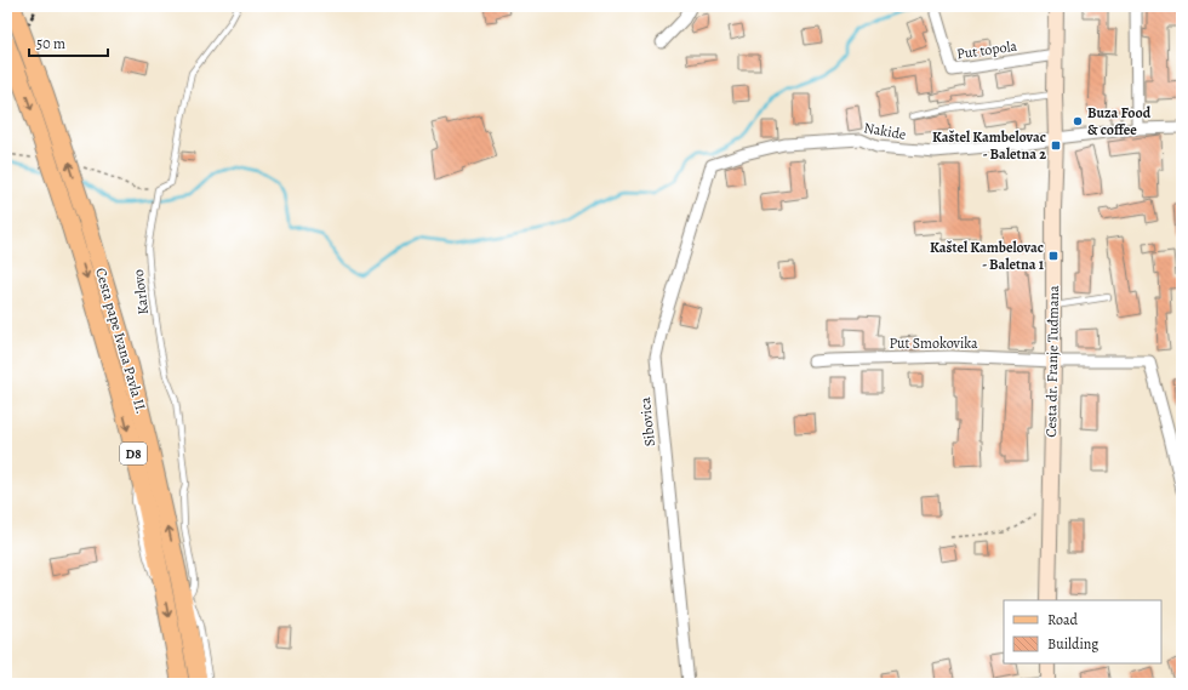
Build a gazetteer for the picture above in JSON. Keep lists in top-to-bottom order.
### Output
{
  "streets": {
    "main road": ["Cesta pape Ivana Pavla II.", "Cesta dr. Franje Tuđmana", "D8"],
    "street": [
      "Put topola",
      "Nakide",
      "Put Smokovika",
      "Sibovica"
    ],
    "lane": ["Karlovo"]
  },
  "crossings": [
    ["Put topola", "Cesta dr. Franje Tuđmana"],
    ["Nakide", "Cesta dr. Franje Tuđmana"],
    ["Nakide", "Sibovica"],
    ["Put Smokovika", "Cesta dr. Franje Tuđmana"]
  ],
  "places": {
    "other": ["Buza Food & coffee"],
    "transit": ["Kaštel Kambelovac - Baletna 2", "Kaštel Kambelovac - Baletna 1"]
  },
  "legend": ["Road", "Building"],
  "scale_bar": "50 m"
}
